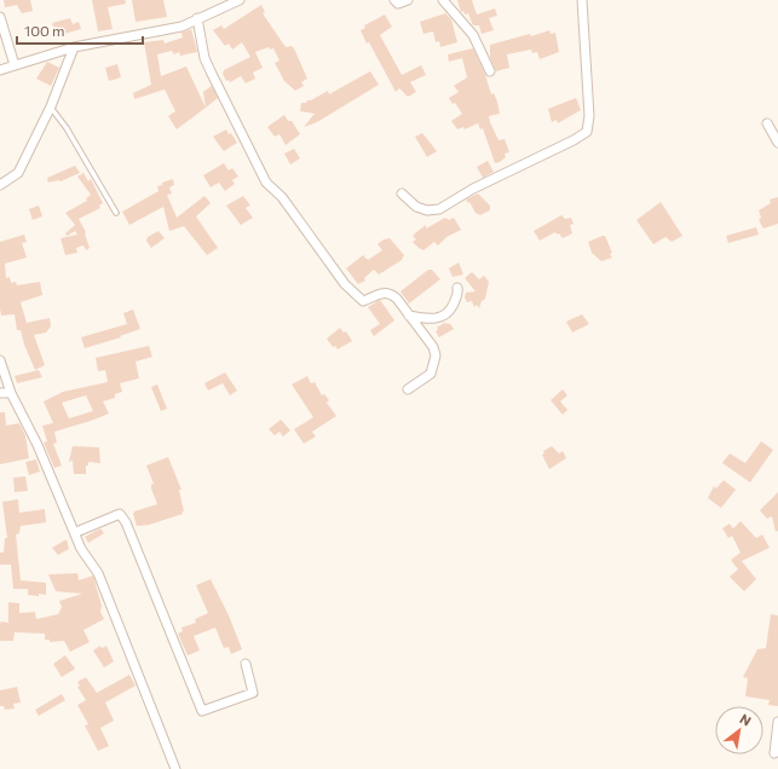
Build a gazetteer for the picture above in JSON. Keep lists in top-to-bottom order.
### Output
{
  "scale_bar": "100 m",
  "north": "top right"
}
